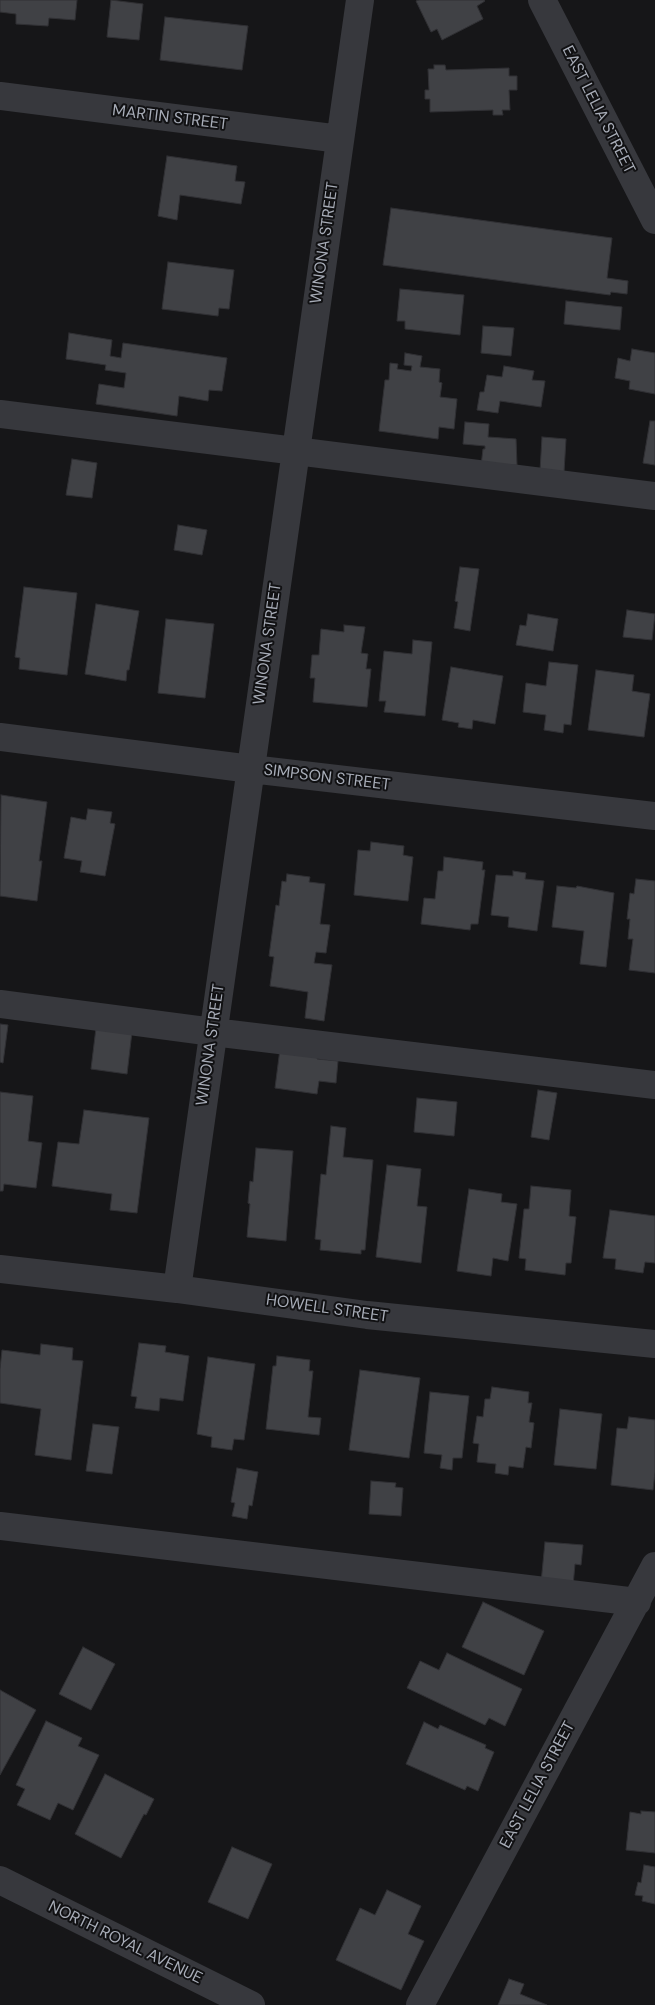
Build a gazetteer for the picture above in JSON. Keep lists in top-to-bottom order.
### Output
{
  "streets": {
    "street": [
      "EAST LELIA STREET",
      "MARTIN STREET",
      "WINONA STREET",
      "SIMPSON STREET",
      "HOWELL STREET",
      "NORTH ROYAL AVENUE"
    ]
  },
  "crossings": [
    ["MARTIN STREET", "WINONA STREET"],
    ["WINONA STREET", "SIMPSON STREET"],
    ["WINONA STREET", "HOWELL STREET"]
  ]
}
